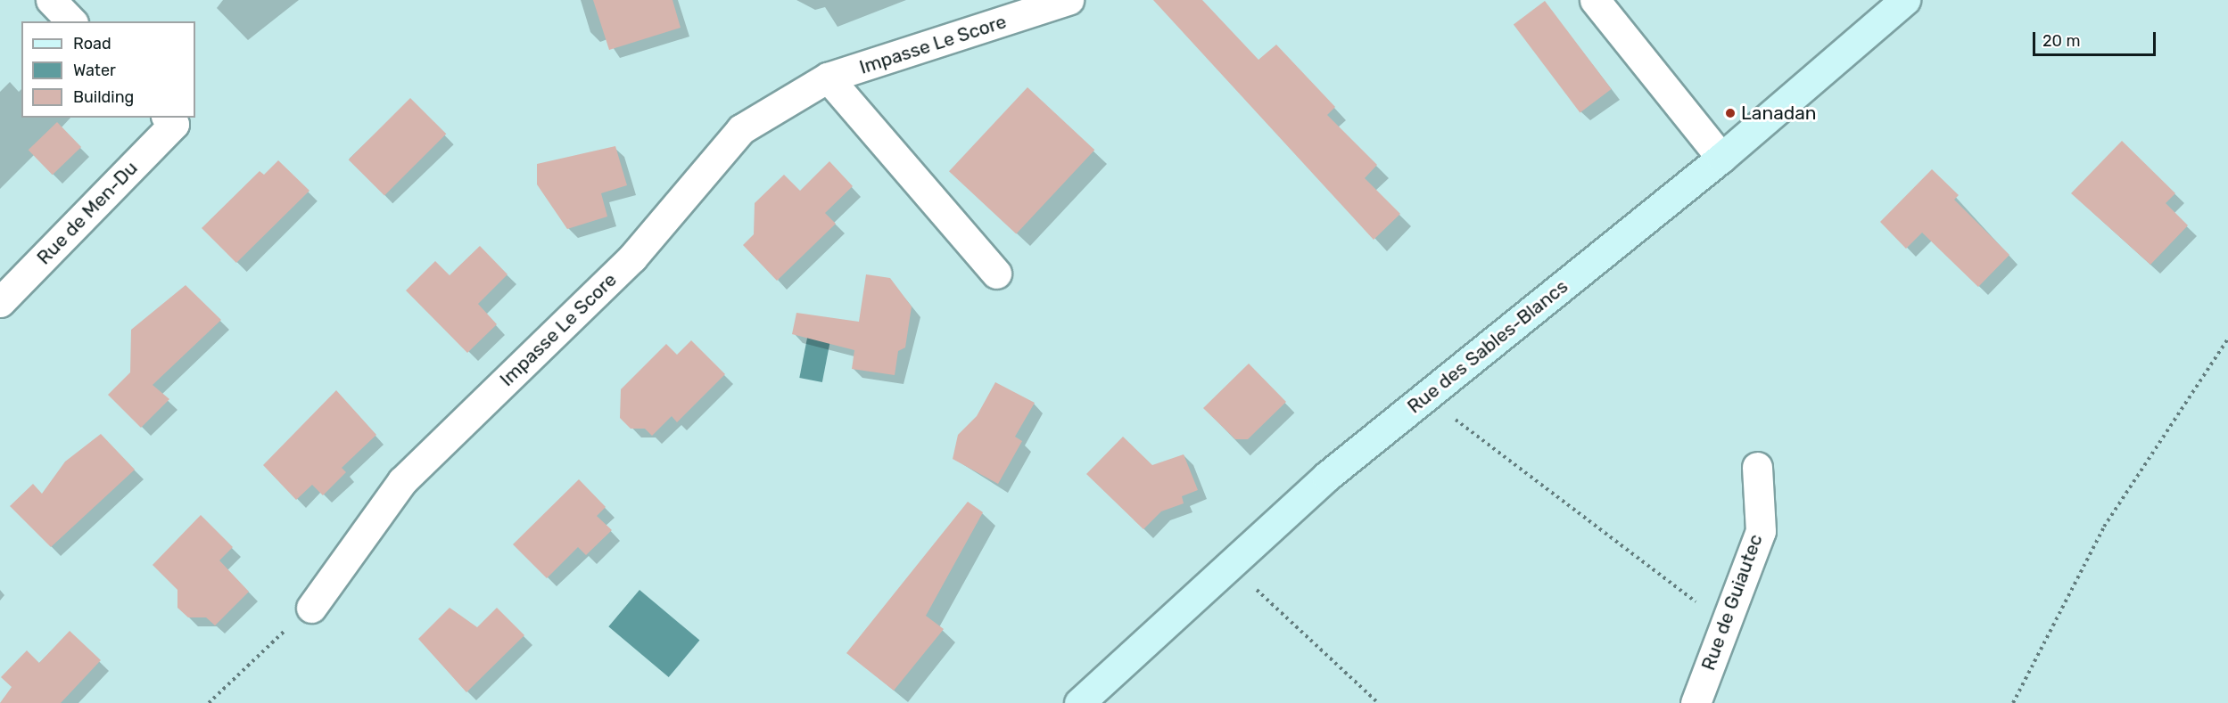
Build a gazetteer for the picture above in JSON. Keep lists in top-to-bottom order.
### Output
{
  "streets": {
    "street": [
      "Impasse Le Score",
      "Rue de Men-Du",
      "Rue des Sables-Blancs",
      "Rue de Guiautec"
    ]
  },
  "places": ["Lanadan"],
  "legend": ["Road", "Water", "Building"],
  "scale_bar": "20 m"
}
